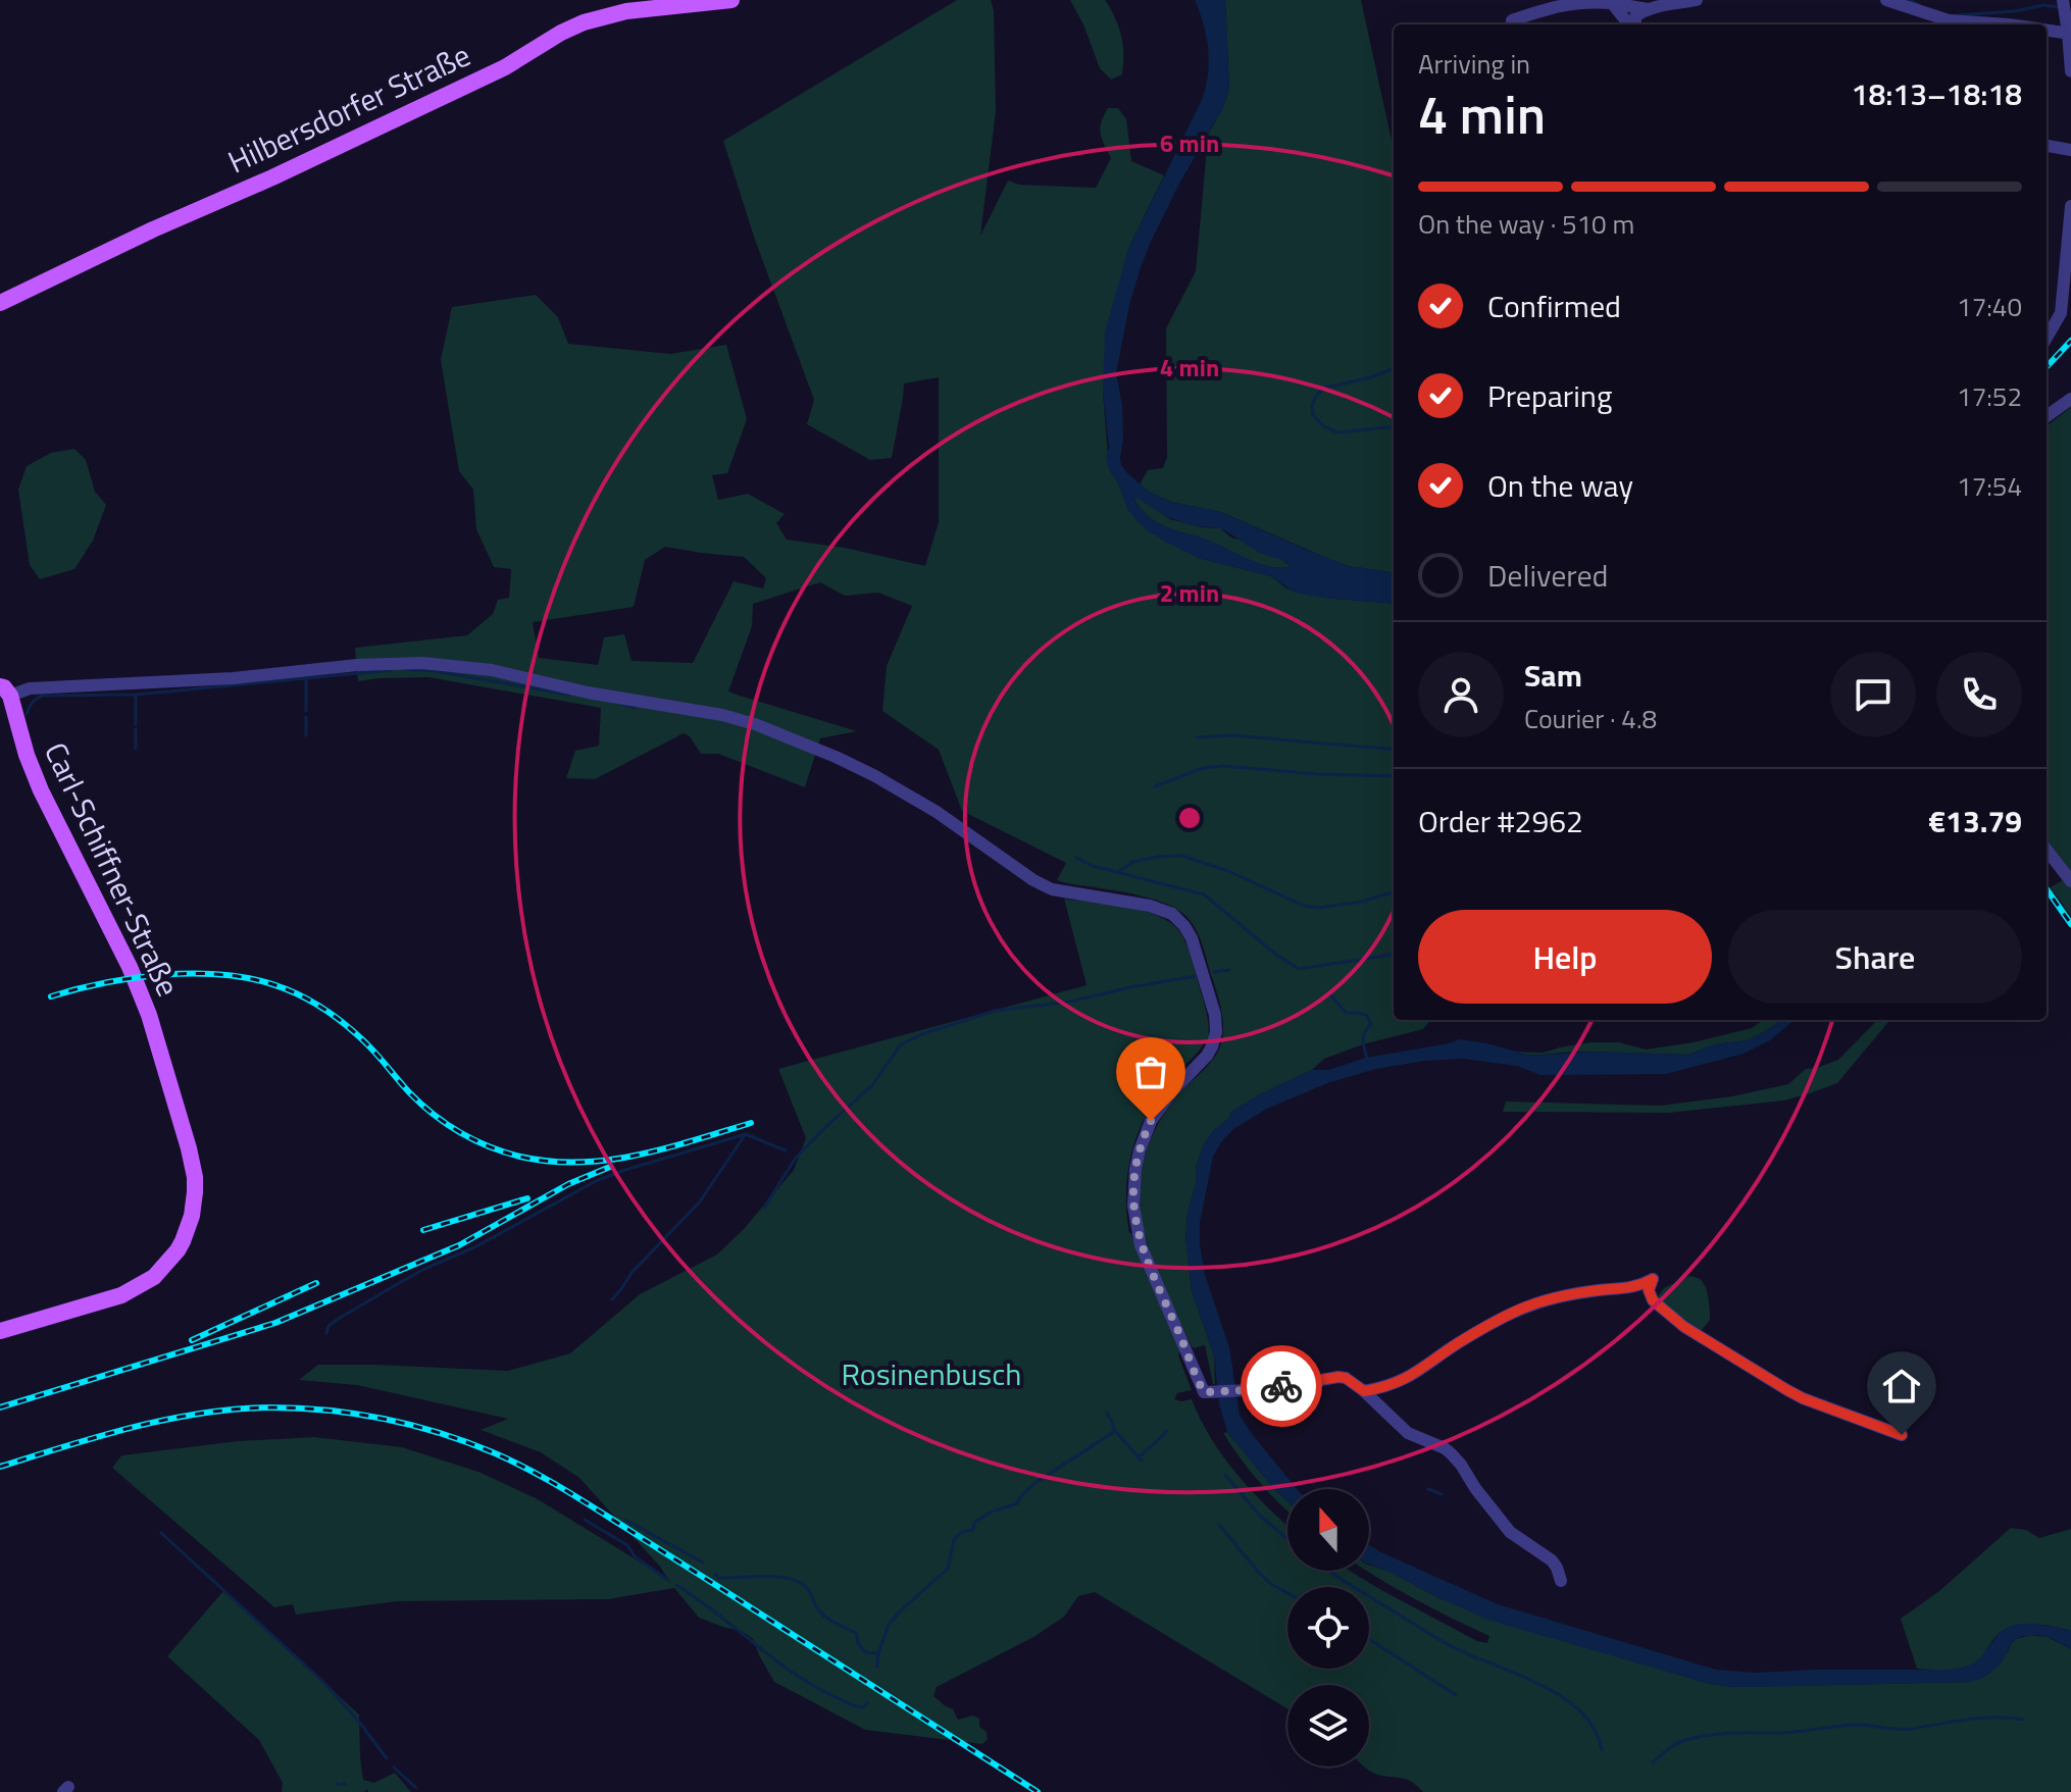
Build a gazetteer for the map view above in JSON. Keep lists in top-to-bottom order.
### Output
{
  "streets": {
    "main road": ["Hilbersdorfer Straße", "Carl-Schiffner-Straße"]
  },
  "parks": ["Rosinenbusch"],
  "north": "top",
  "page": {
    "heading": ["4 min", "Arriving in", "18:13–18:18"],
    "panel": [
      "Sam",
      "Courier · 4.8",
      "Order #2962",
      "€13.79"
    ],
    "bar": "On the way · 510 m",
    "list": [
      ["Confirmed", "17:40"],
      ["Preparing", "17:52"],
      ["On the way", "17:54"],
      "Delivered"
    ],
    "buttons": ["Help", "Share"]
  },
  "rings": ["6 min", "4 min", "2 min"]
}
